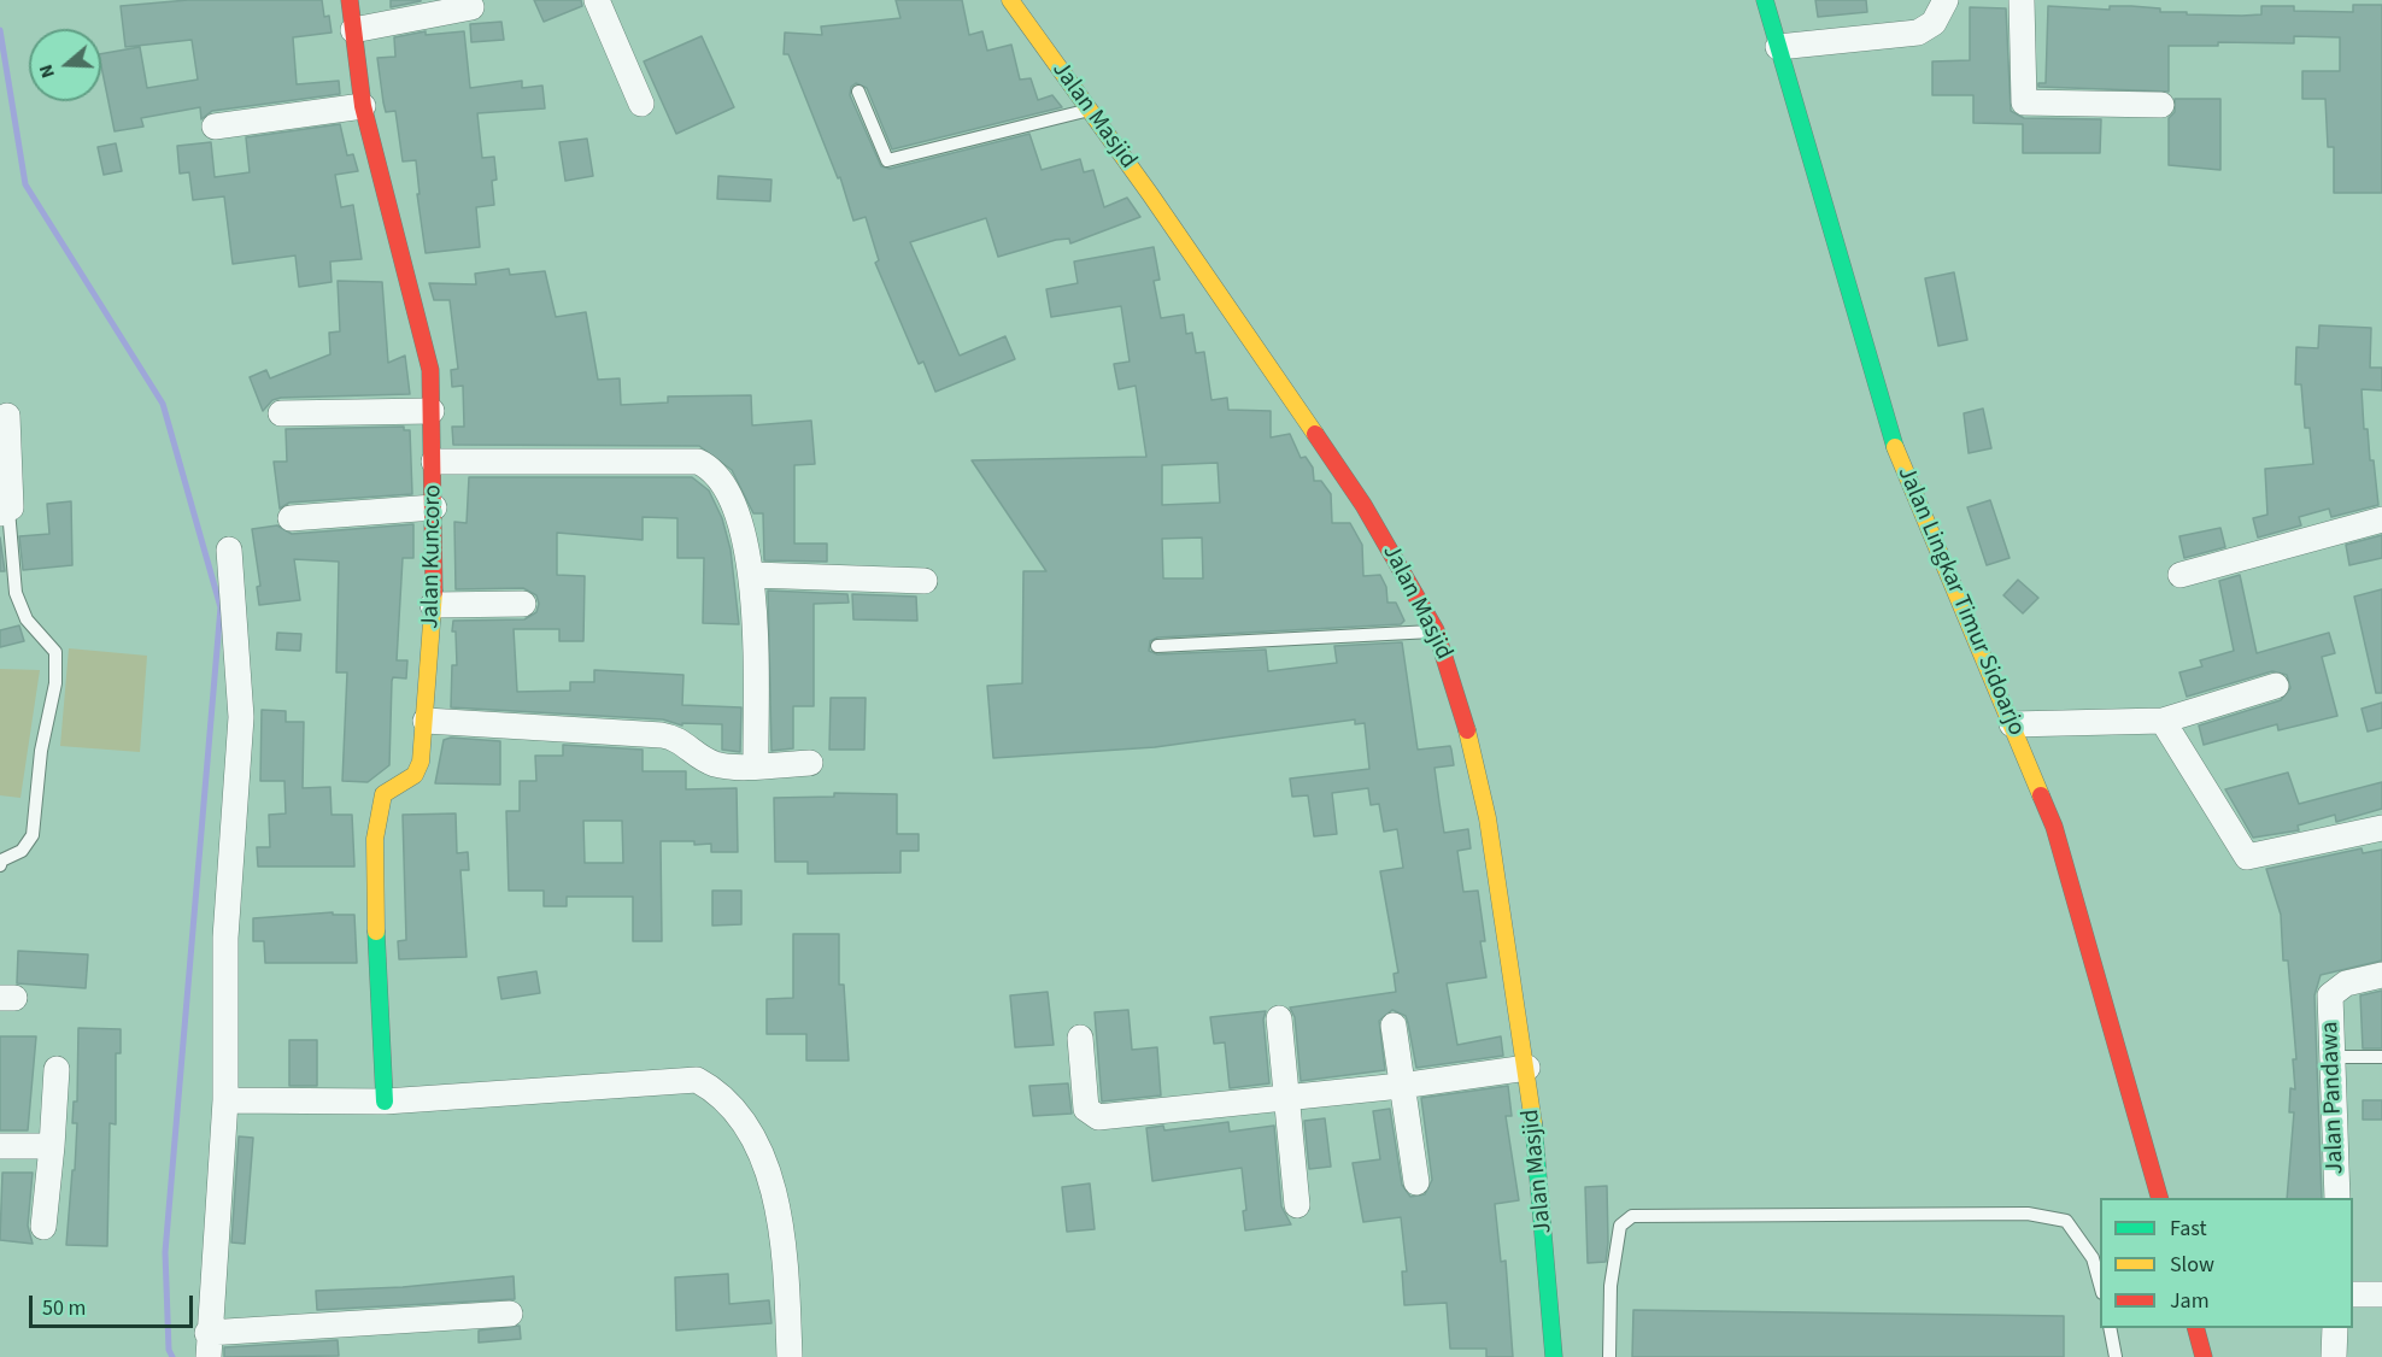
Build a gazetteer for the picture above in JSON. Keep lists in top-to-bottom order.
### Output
{
  "streets": {
    "street": [
      "Jalan Masjid",
      "Jalan Kuncoro",
      "Jalan Lingkar Timur Sidoarjo",
      "Jalan Pandawa"
    ]
  },
  "legend": ["Fast", "Slow", "Jam"],
  "scale_bar": "50 m",
  "north": "left"
}
